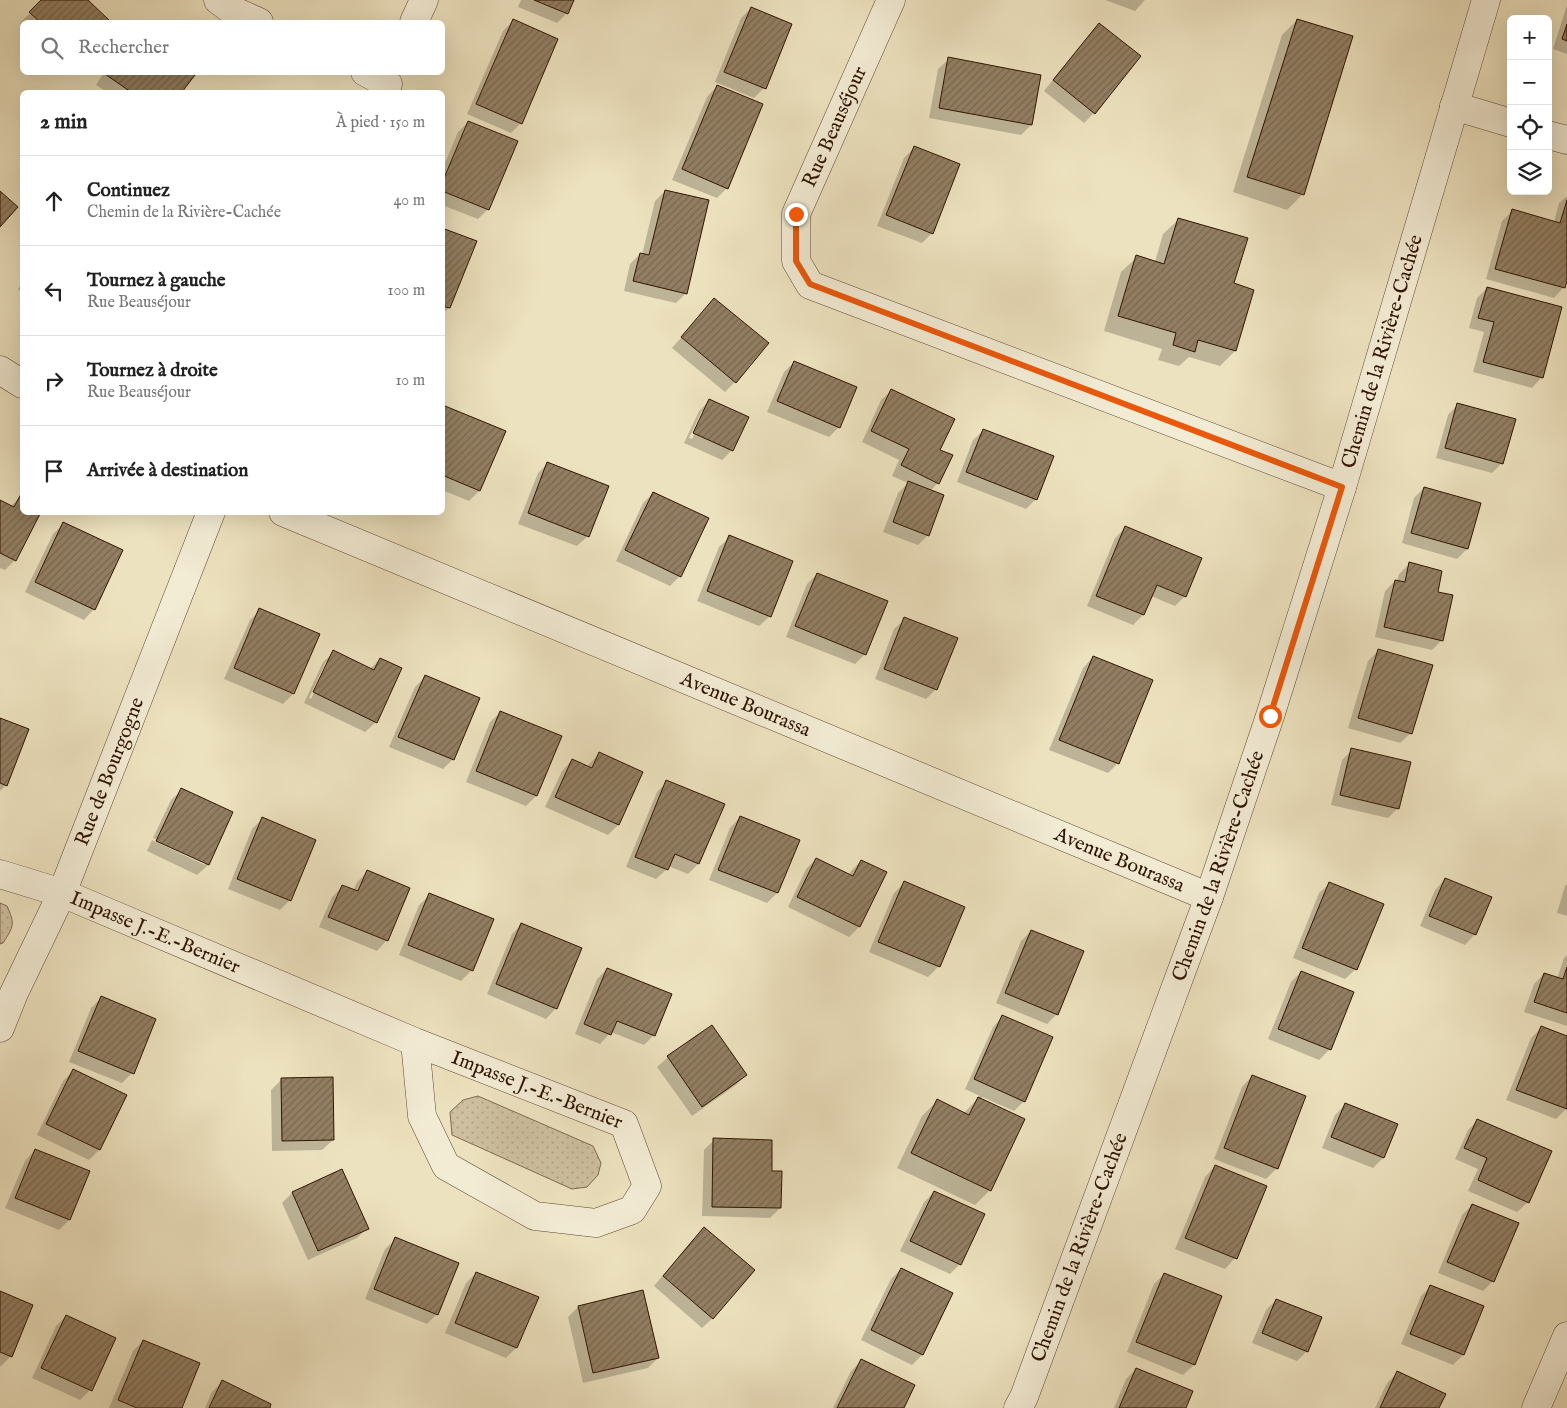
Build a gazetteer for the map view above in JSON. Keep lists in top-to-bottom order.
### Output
{
  "streets": {
    "street": [
      "Rue Beauséjour",
      "Chemin de la Rivière-Cachée",
      "Avenue Bourassa",
      "Rue de Bourgogne",
      "Impasse J.-E.-Bernier"
    ]
  },
  "crossings": [
    ["Rue Beauséjour", "Chemin de la Rivière-Cachée"],
    ["Chemin de la Rivière-Cachée", "Avenue Bourassa"],
    ["Rue de Bourgogne", "Impasse J.-E.-Bernier"]
  ],
  "page": {
    "map_buttons": ["+", "−"],
    "search": "Rechercher",
    "heading": ["2 min", "À pied · 150 m"],
    "list": [
      ["Continuez", "Chemin de la Rivière-Cachée", "40 m"],
      ["Tournez à gauche", "Rue Beauséjour", "100 m"],
      ["Tournez à droite", "Rue Beauséjour", "10 m"],
      "Arrivée à destination"
    ]
  }
}
